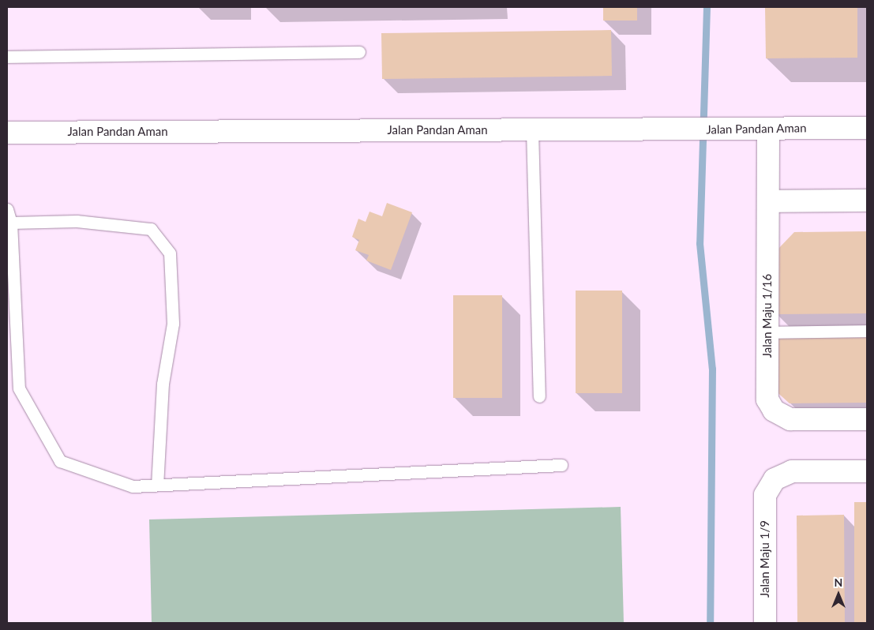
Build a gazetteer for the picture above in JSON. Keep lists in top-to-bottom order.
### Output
{
  "streets": {
    "street": ["Jalan Pandan Aman", "Jalan Maju 1/16", "Jalan Maju 1/9"]
  },
  "crossings": [
    ["Jalan Pandan Aman", "Jalan Maju 1/16"]
  ],
  "north": "top"
}
